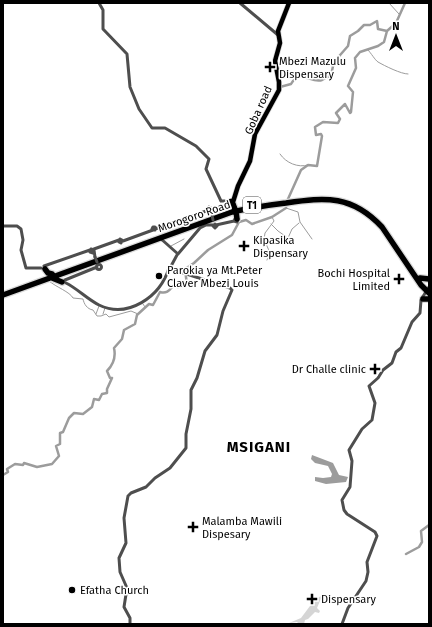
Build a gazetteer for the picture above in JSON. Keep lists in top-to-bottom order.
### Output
{
  "streets": {
    "highway": ["T1", "Morogoro Road"],
    "main road": ["Goba road"]
  },
  "crossings": [
    ["Goba road", "Morogoro Road"]
  ],
  "districts": ["MSIGANI"],
  "places": {
    "health": [
      "Mbezi Mazulu Dispensary",
      "Kipasika Dispensary",
      "Bochi Hospital Limited",
      "Dr Challe clinic",
      "Malamba Mawili Dispesary",
      "Dispensary"
    ],
    "other": ["Parokia ya Mt.Peter Claver Mbezi Louis", "Efatha Church"]
  },
  "north": "top"
}
